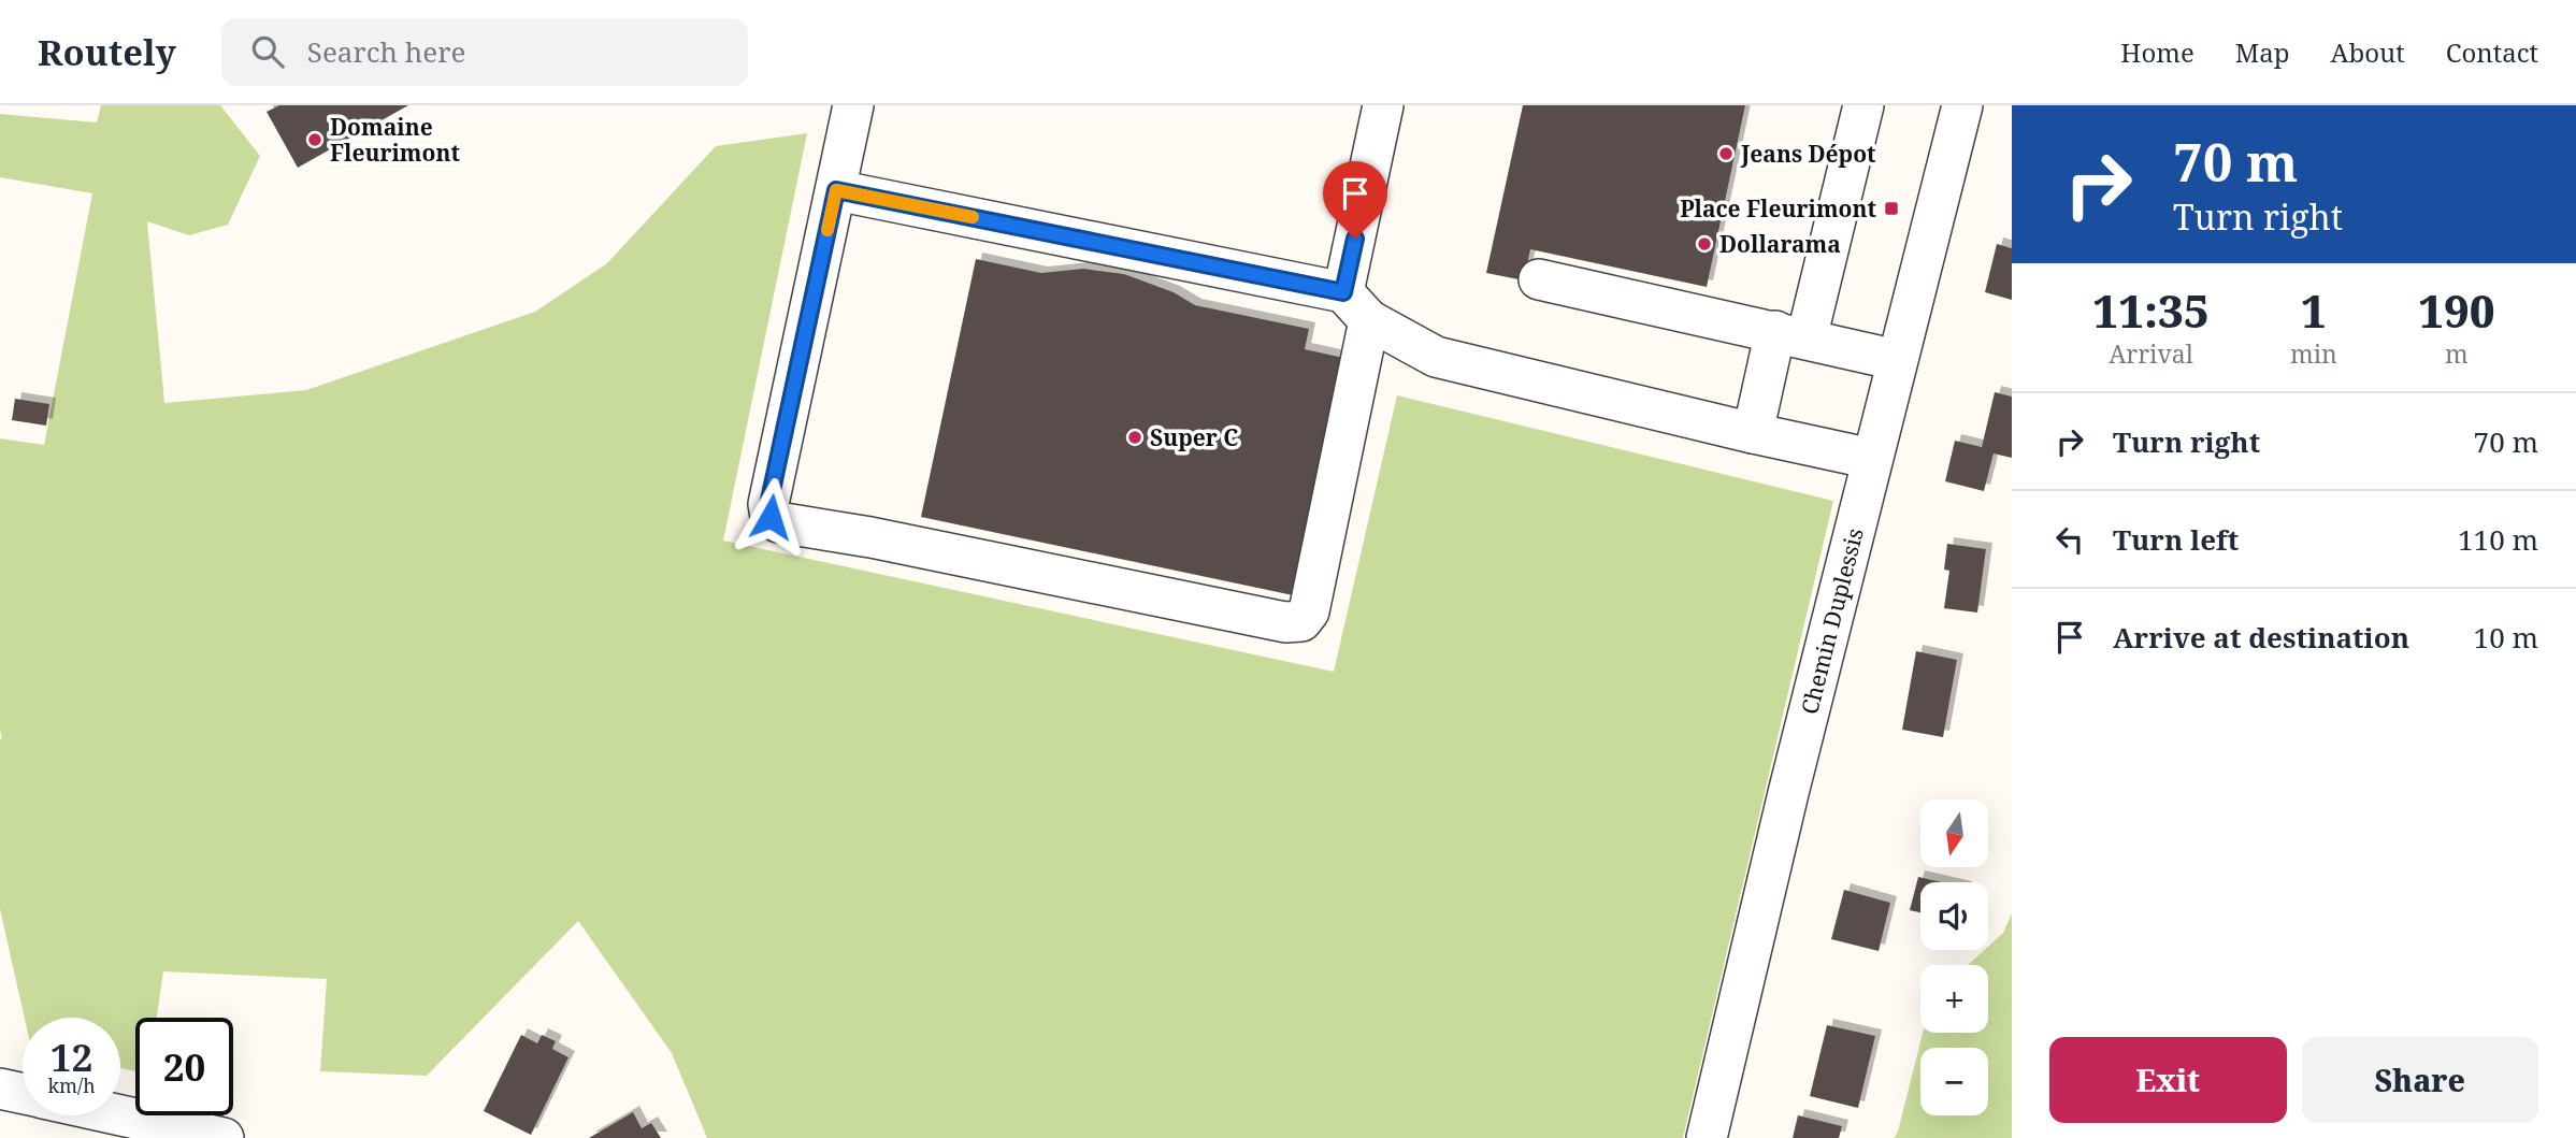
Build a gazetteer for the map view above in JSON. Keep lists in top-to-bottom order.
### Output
{
  "streets": {
    "street": ["Chemin Duplessis"]
  },
  "places": {
    "other": [
      "Domaine Fleurimont",
      "Jeans Dépot",
      "Dollarama",
      "Super C"
    ],
    "transit": ["Place Fleurimont"]
  },
  "north": "bottom",
  "page": {
    "header": "Routely",
    "search": "Search here",
    "nav": [
      "Home",
      "Map",
      "About",
      "Contact"
    ],
    "turn": ["70 m", "Turn right"],
    "eta": [
      "11:35",
      "Arrival",
      "1",
      "min",
      "190",
      "m"
    ],
    "list": [
      {
        "name": "Turn right",
        "value": "70 m"
      },
      {
        "name": "Turn left",
        "value": "110 m"
      },
      {
        "name": "Arrive at destination",
        "value": "10 m"
      }
    ],
    "map_buttons": ["+", "−"],
    "speed": "12 km/h",
    "limit": "20",
    "buttons": ["Exit", "Share"]
  }
}
